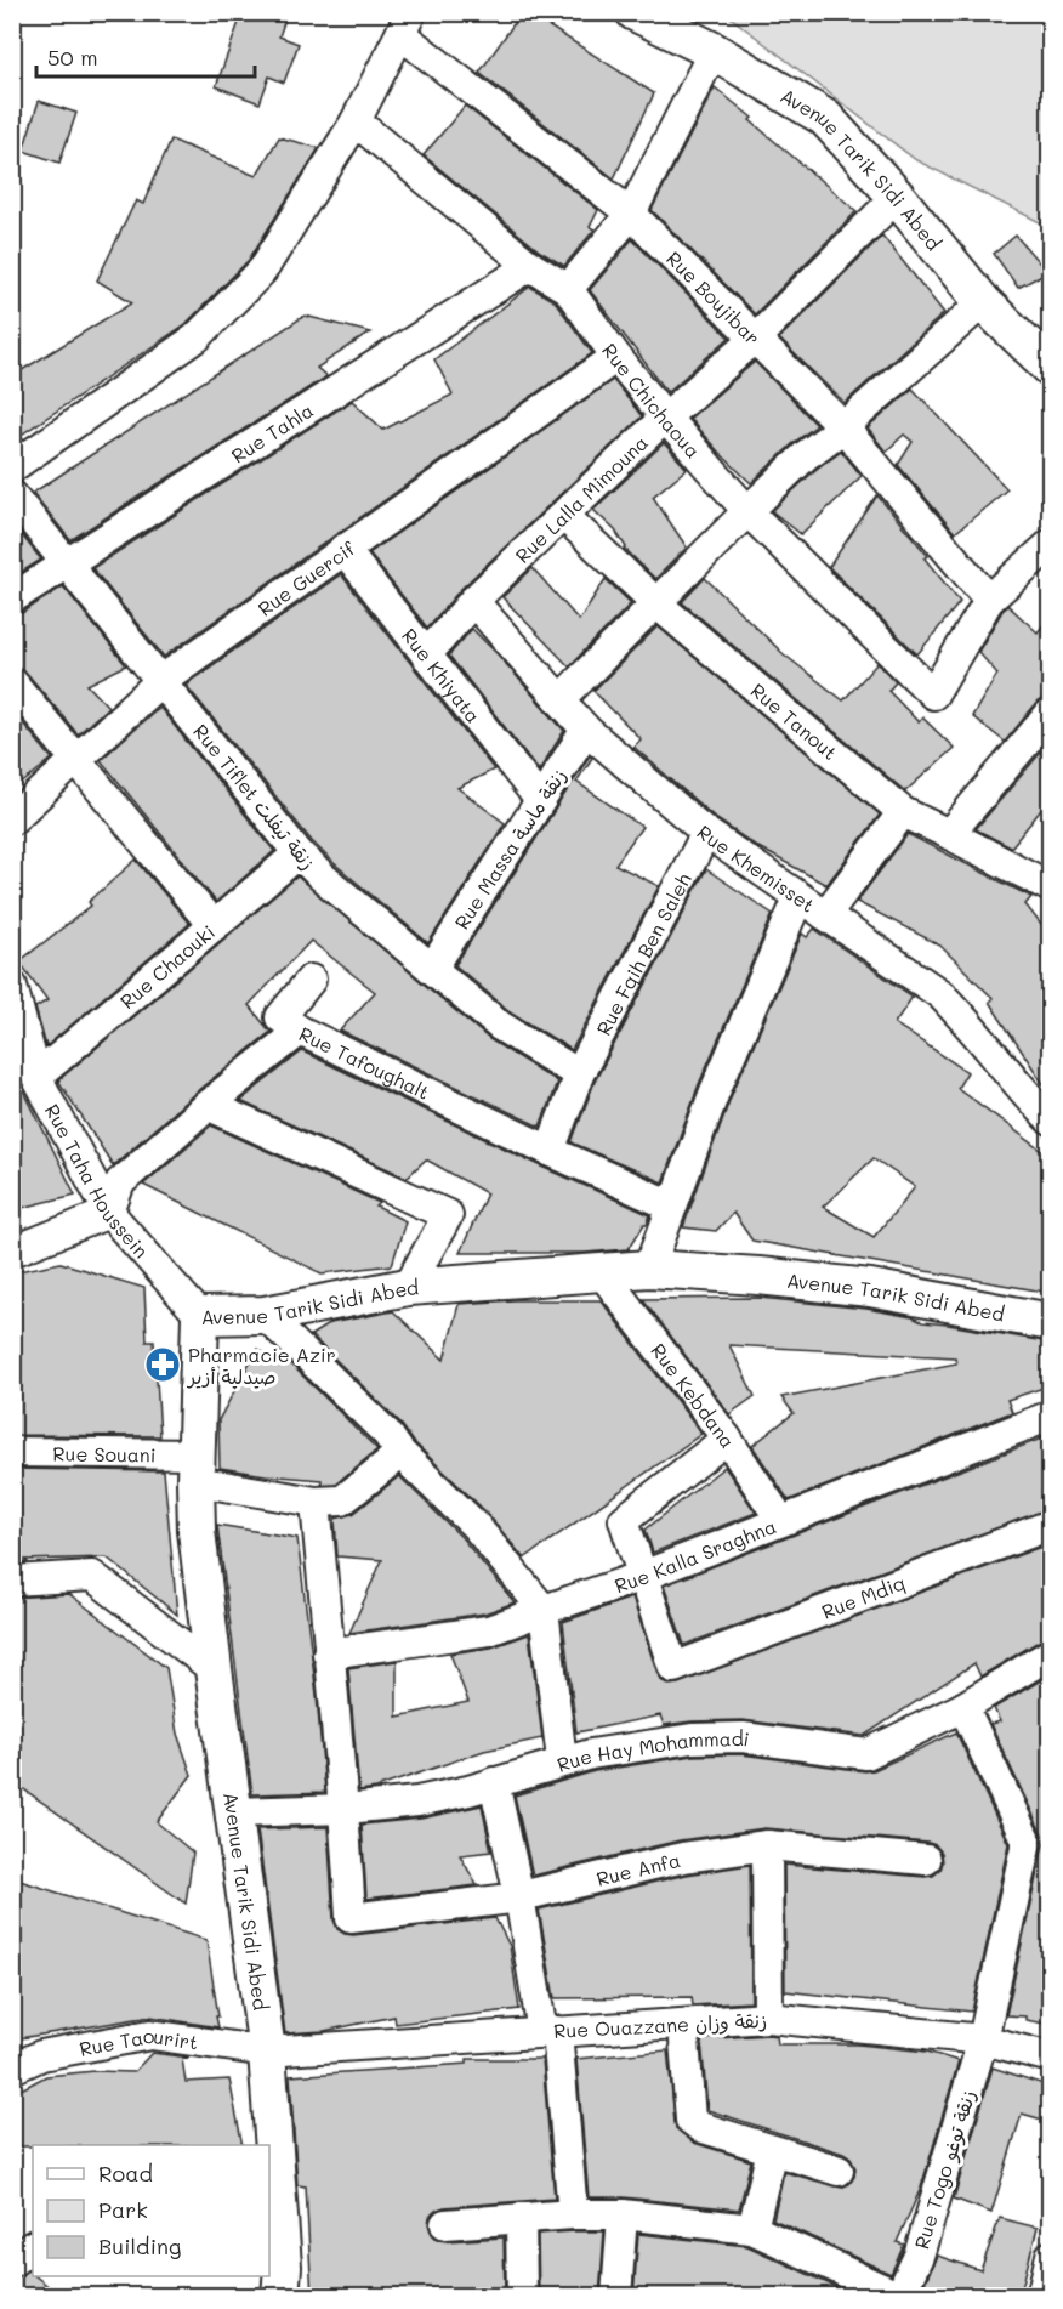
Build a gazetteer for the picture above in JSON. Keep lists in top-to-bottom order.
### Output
{
  "streets": {
    "street": [
      "Avenue Tarik Sidi Abed",
      "Rue Boujibar",
      "Rue Chichaoua",
      "Rue Tahla",
      "Rue Lalla Mimouna",
      "Rue Guercif",
      "Rue Khiyata",
      "Rue Tanout",
      "Rue Tiflet زنقة تيفلت",
      "Rue Massa زنقة ماسة",
      "Rue Khemisset",
      "Rue Fqih Ben Saleh",
      "Rue Chaouki",
      "Rue Tafoughalt",
      "Rue Taha Houssein",
      "Rue Kebdana",
      "Rue Souani",
      "Rue Kalla Sraghna",
      "Rue Mdiq",
      "Rue Hay Mohammadi",
      "Rue Anfa",
      "Rue Ouazzane زنقة وزان",
      "Rue Taourirt",
      "Rue Togo زنقة توغو"
    ]
  },
  "crossings": [
    ["Avenue Tarik Sidi Abed", "Rue Lalla Mimouna"],
    ["Avenue Tarik Sidi Abed", "Rue Taha Houssein"],
    ["Avenue Tarik Sidi Abed", "Rue Kebdana"],
    ["Avenue Tarik Sidi Abed", "Rue Souani"],
    ["Avenue Tarik Sidi Abed", "Rue Hay Mohammadi"],
    ["Avenue Tarik Sidi Abed", "Rue Ouazzane زنقة وزان"],
    ["Avenue Tarik Sidi Abed", "Rue Taourirt"],
    ["Rue Boujibar", "Rue Chichaoua"],
    ["Rue Boujibar", "Rue Lalla Mimouna"],
    ["Rue Chichaoua", "Rue Tahla"],
    ["Rue Chichaoua", "Rue Lalla Mimouna"],
    ["Rue Chichaoua", "Rue Guercif"],
    ["Rue Tahla", "Rue Tiflet زنقة تيفلت"],
    ["Rue Lalla Mimouna", "Rue Khiyata"],
    ["Rue Lalla Mimouna", "Rue Tanout"],
    ["Rue Lalla Mimouna", "Rue Khemisset"],
    ["Rue Guercif", "Rue Khiyata"],
    ["Rue Guercif", "Rue Tiflet زنقة تيفلت"],
    ["Rue Khiyata", "Rue Massa زنقة ماسة"],
    ["Rue Tiflet زنقة تيفلت", "Rue Massa زنقة ماسة"],
    ["Rue Tiflet زنقة تيفلت", "Rue Fqih Ben Saleh"],
    ["Rue Tiflet زنقة تيفلت", "Rue Chaouki"],
    ["Rue Massa زنقة ماسة", "Rue Khemisset"],
    ["Rue Khemisset", "Rue Fqih Ben Saleh"],
    ["Rue Fqih Ben Saleh", "Rue Tafoughalt"],
    ["Rue Chaouki", "Rue Taha Houssein"],
    ["Rue Tafoughalt", "Rue Taha Houssein"],
    ["Rue Kebdana", "Rue Kalla Sraghna"],
    ["Rue Kalla Sraghna", "Rue Mdiq"],
    ["Rue Hay Mohammadi", "Rue Anfa"],
    ["Rue Hay Mohammadi", "Rue Togo زنقة توغو"],
    ["Rue Ouazzane زنقة وزان", "Rue Taourirt"],
    ["Rue Ouazzane زنقة وزان", "Rue Togo زنقة توغو"]
  ],
  "places": {
    "pharmacy": ["Pharmacie Azir صيدلية أزير"]
  },
  "legend": ["Road", "Park", "Building"],
  "scale_bar": "50 m"
}
